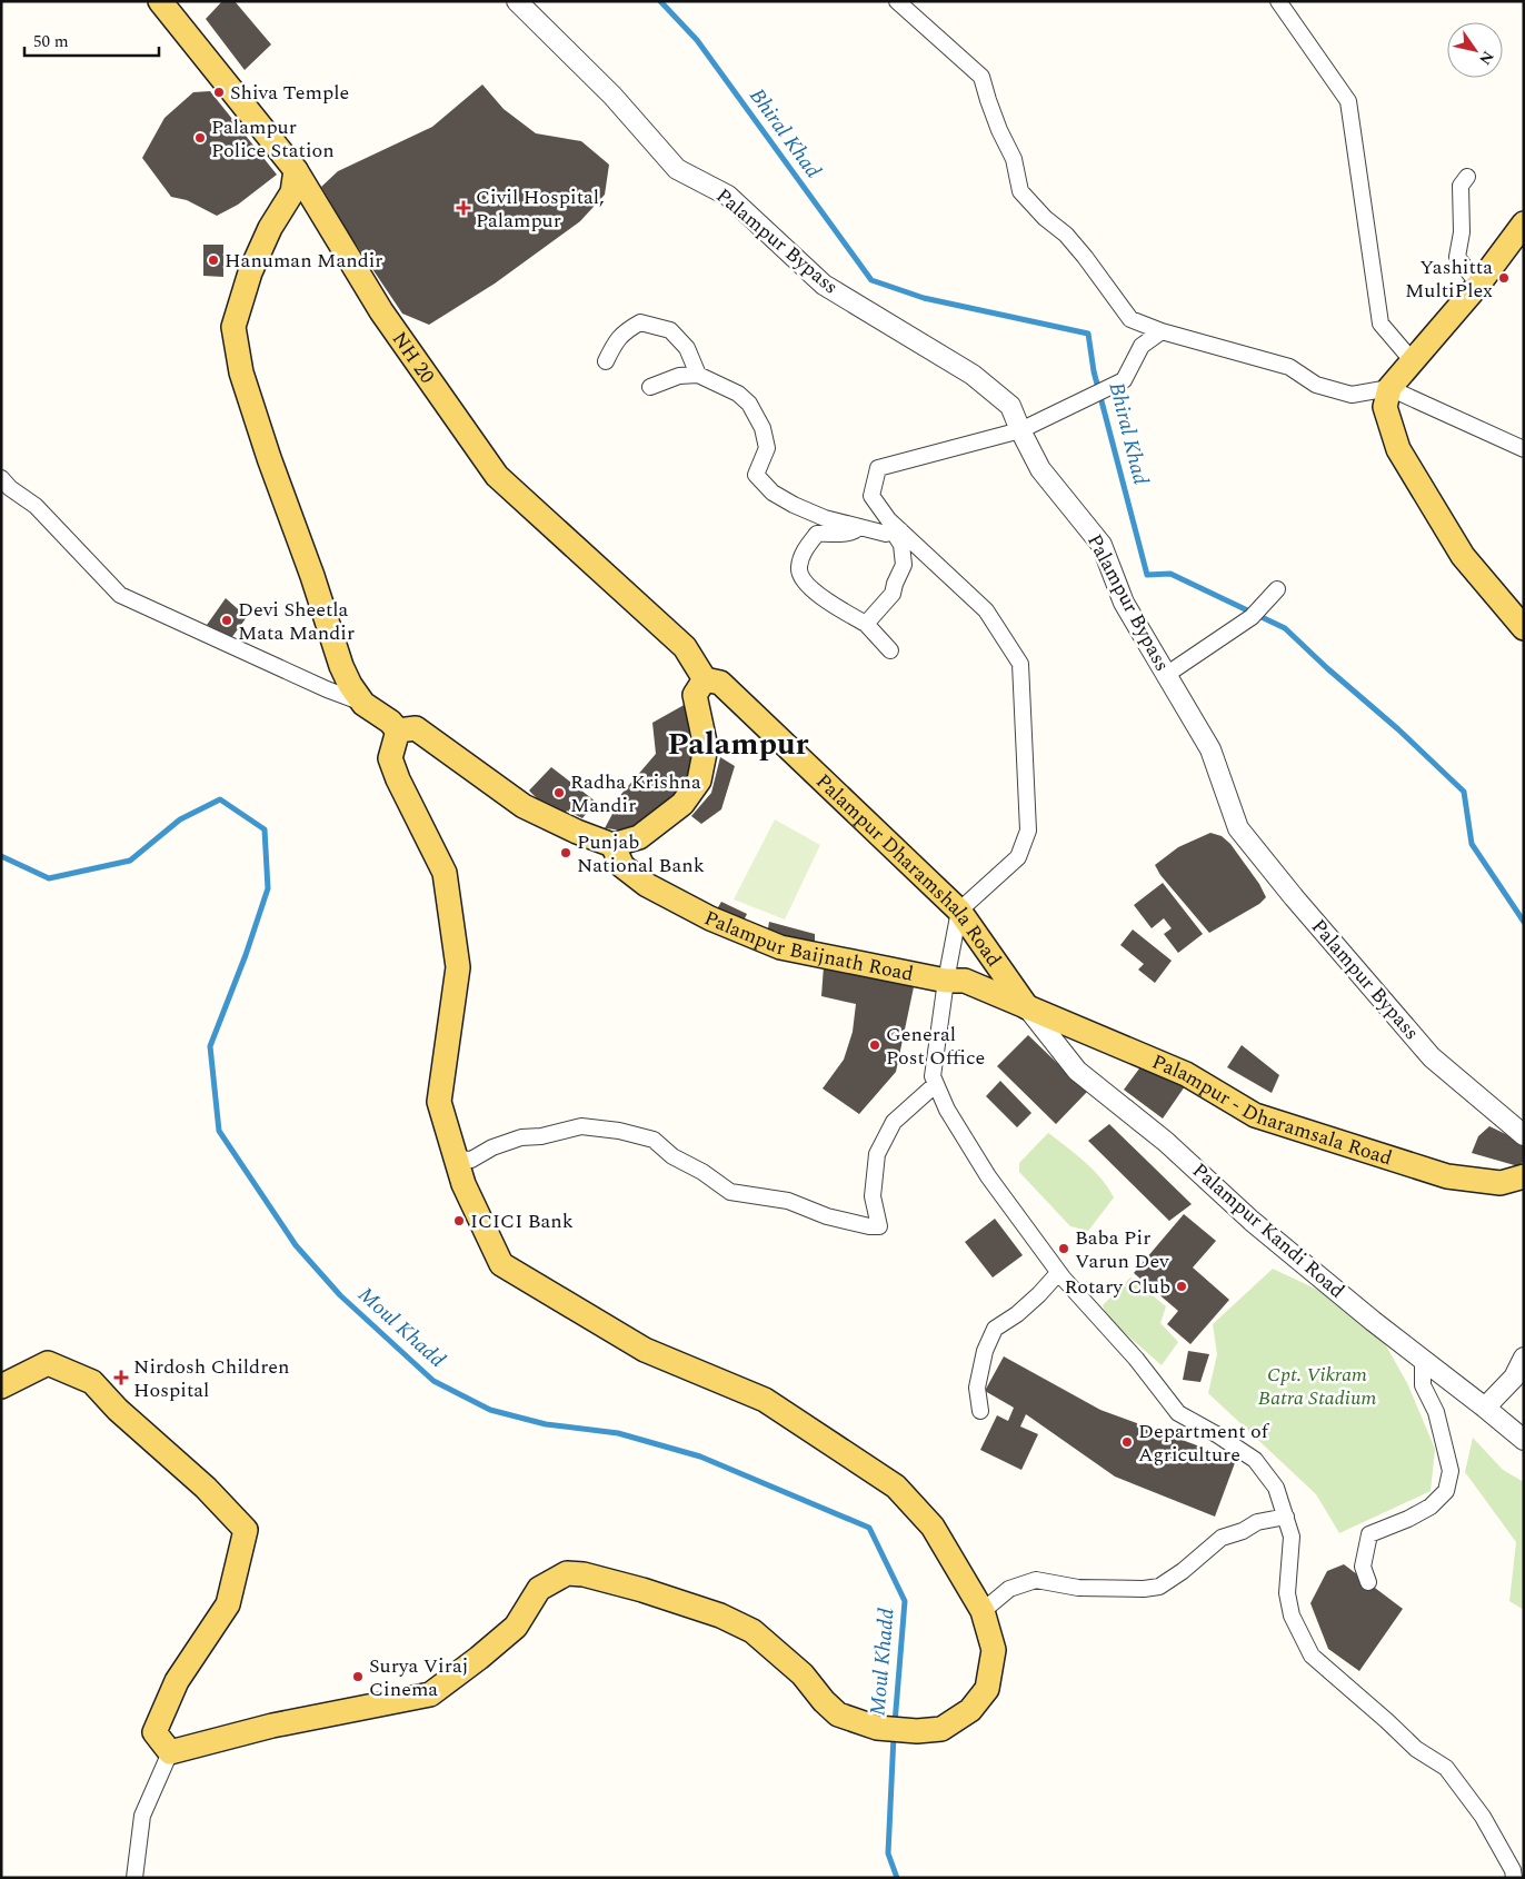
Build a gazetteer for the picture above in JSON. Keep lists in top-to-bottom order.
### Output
{
  "streets": {
    "main road": [
      "NH 20",
      "Palampur Dharamshala Road",
      "Palampur Baijnath Road",
      "Palampur - Dharamsala Road"
    ],
    "street": ["Palampur Bypass", "Palampur Kandi Road"]
  },
  "crossings": [
    ["NH 20", "Palampur Dharamshala Road"],
    ["Palampur Dharamshala Road", "Palampur Baijnath Road"],
    ["Palampur Dharamshala Road", "Palampur - Dharamsala Road"],
    ["Palampur Dharamshala Road", "Palampur Kandi Road"],
    ["Palampur Baijnath Road", "Palampur - Dharamsala Road"],
    ["Palampur Baijnath Road", "Palampur Kandi Road"],
    ["Palampur - Dharamsala Road", "Palampur Kandi Road"]
  ],
  "districts": ["Palampur"],
  "water": ["Bhiral Khad", "Moul Khadd"],
  "parks": ["Cpt. Vikram Batra Stadium"],
  "places": {
    "other": [
      "Shiva Temple",
      "Palampur Police Station",
      "Hanuman Mandir",
      "Yashitta MultiPlex",
      "Devi Sheetla Mata Mandir",
      "Radha Krishna Mandir",
      "Punjab National Bank",
      "General Post Office",
      "ICICI Bank",
      "Baba Pir Varun Dev",
      "Rotary Club",
      "Department of Agriculture",
      "Surya Viraj Cinema"
    ],
    "health": ["Civil Hospital, Palampur", "Nirdosh Children Hospital"]
  },
  "scale_bar": "50 m",
  "north": "bottom right"
}
